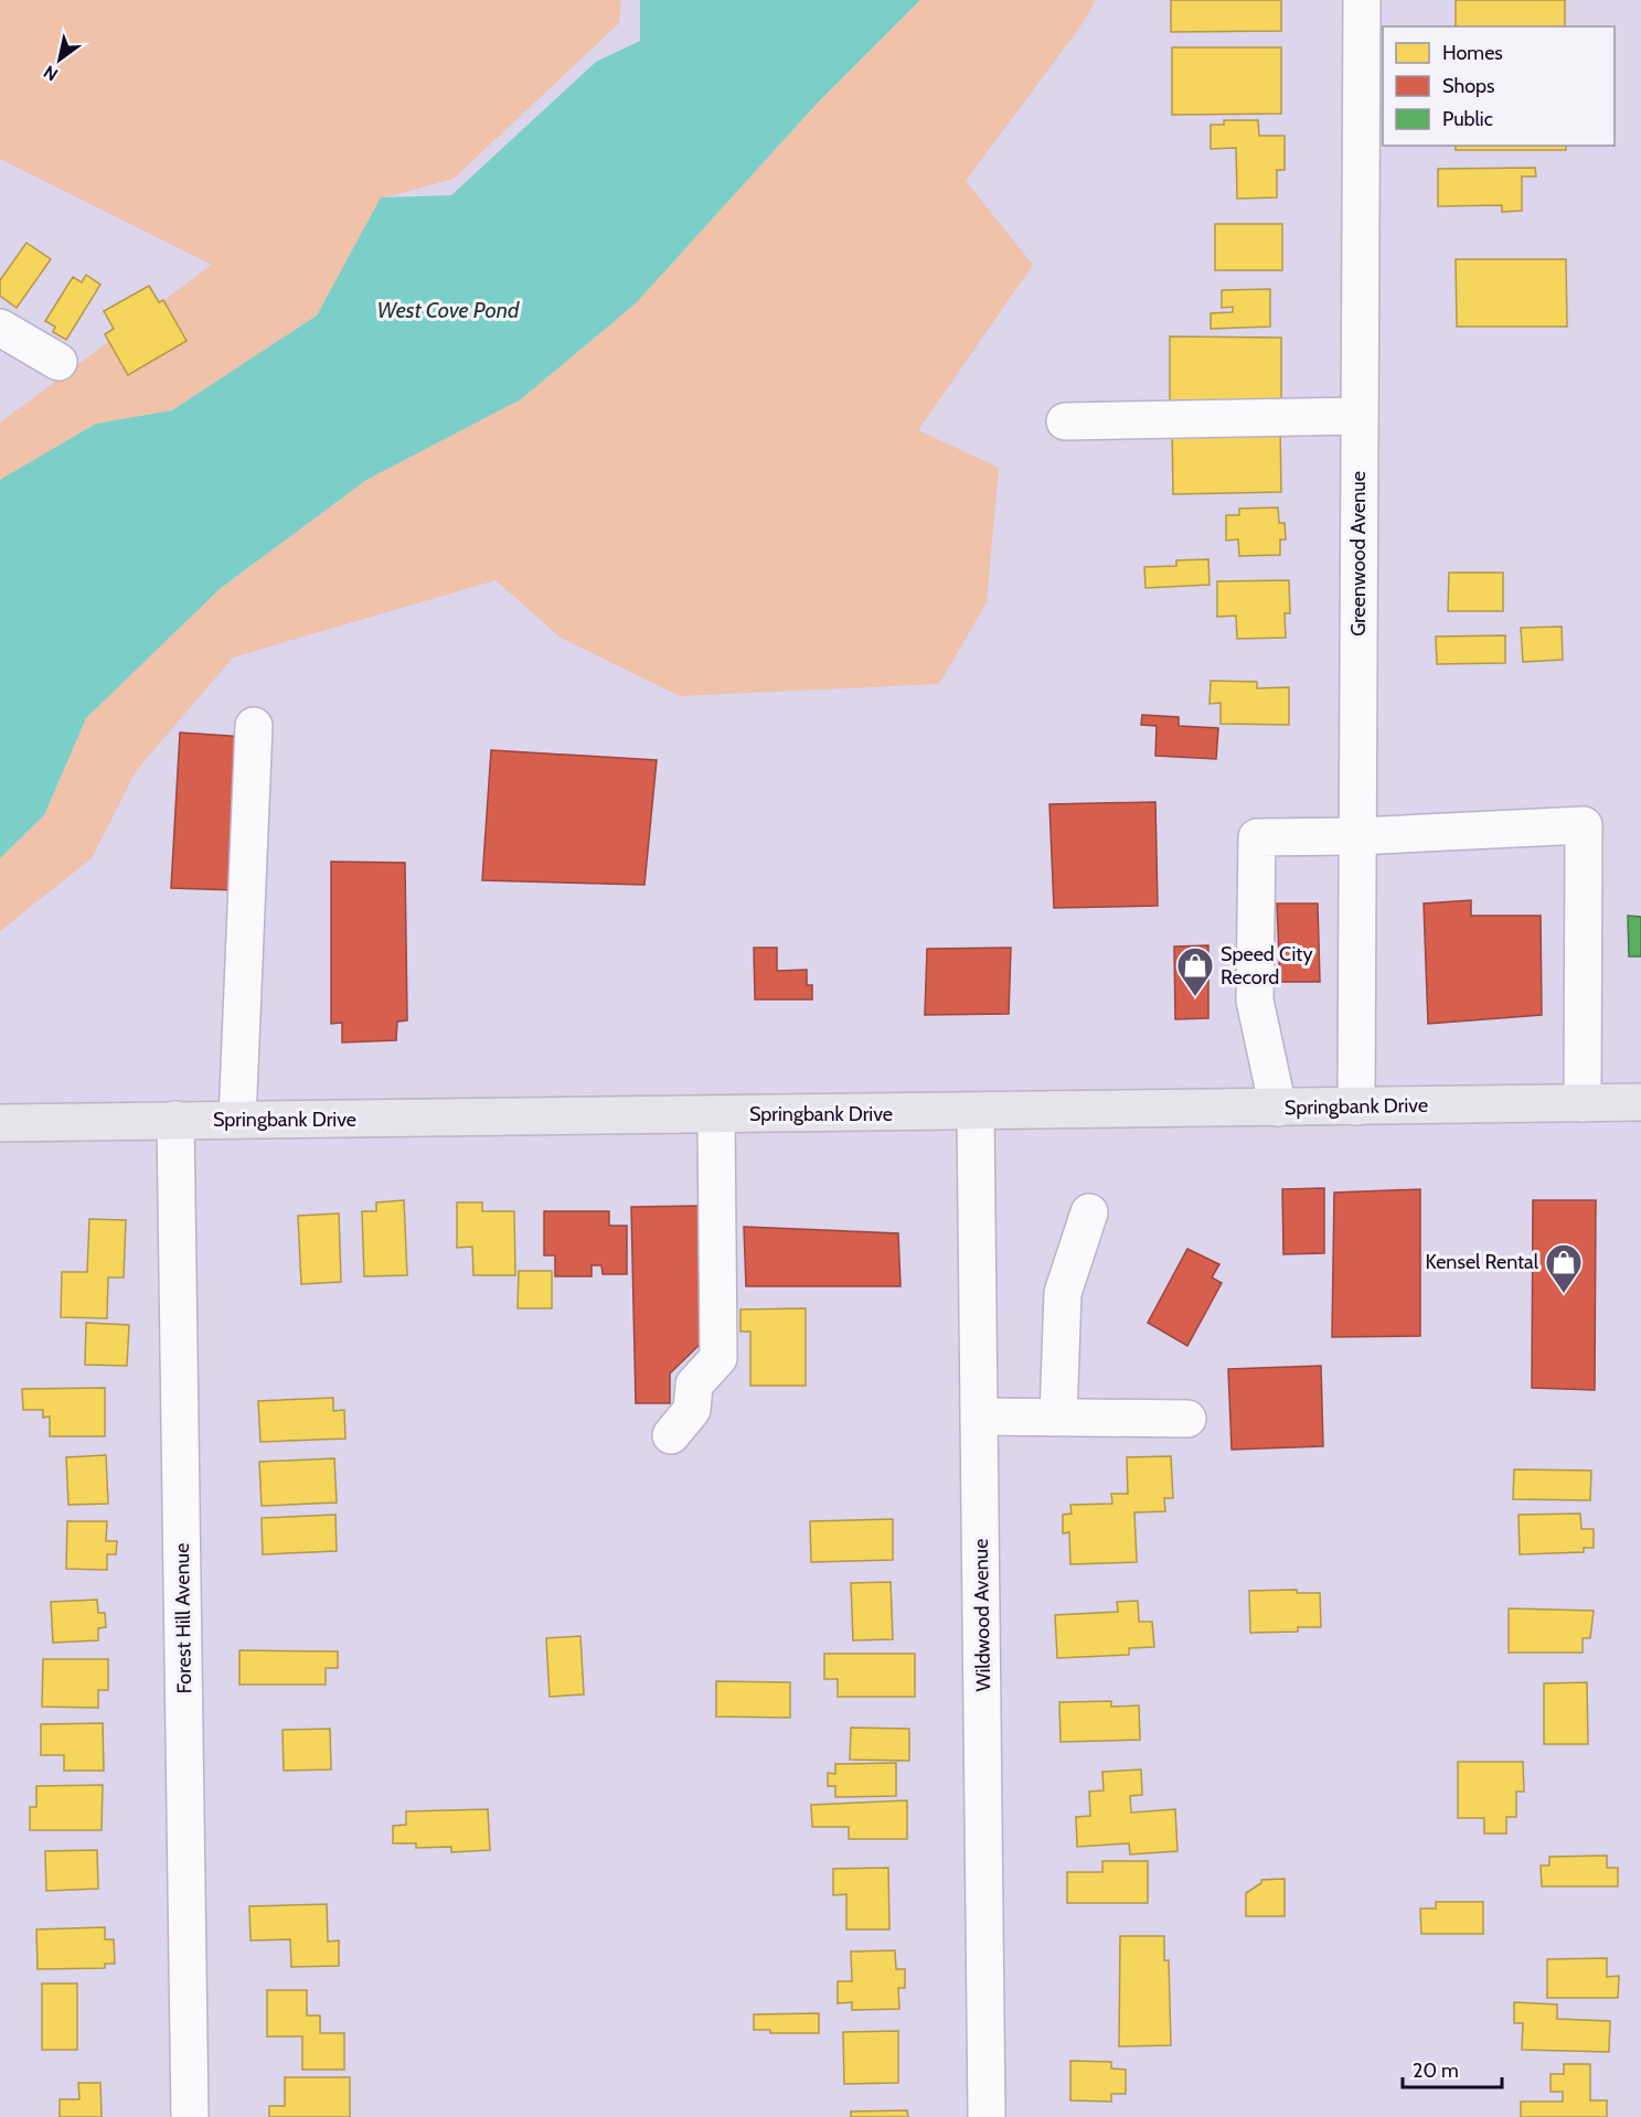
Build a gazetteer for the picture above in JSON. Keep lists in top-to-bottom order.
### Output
{
  "streets": {
    "main road": ["Springbank Drive"],
    "street": ["Greenwood Avenue", "Wildwood Avenue", "Forest Hill Avenue"]
  },
  "crossings": [
    ["Greenwood Avenue", "Springbank Drive"],
    ["Springbank Drive", "Wildwood Avenue"],
    ["Springbank Drive", "Forest Hill Avenue"]
  ],
  "water": ["West Cove Pond"],
  "places": {
    "shop": ["Speed City Record", "Kensel Rental"]
  },
  "legend": ["Homes", "Shops", "Public"],
  "scale_bar": "20 m",
  "north": "bottom left"
}
